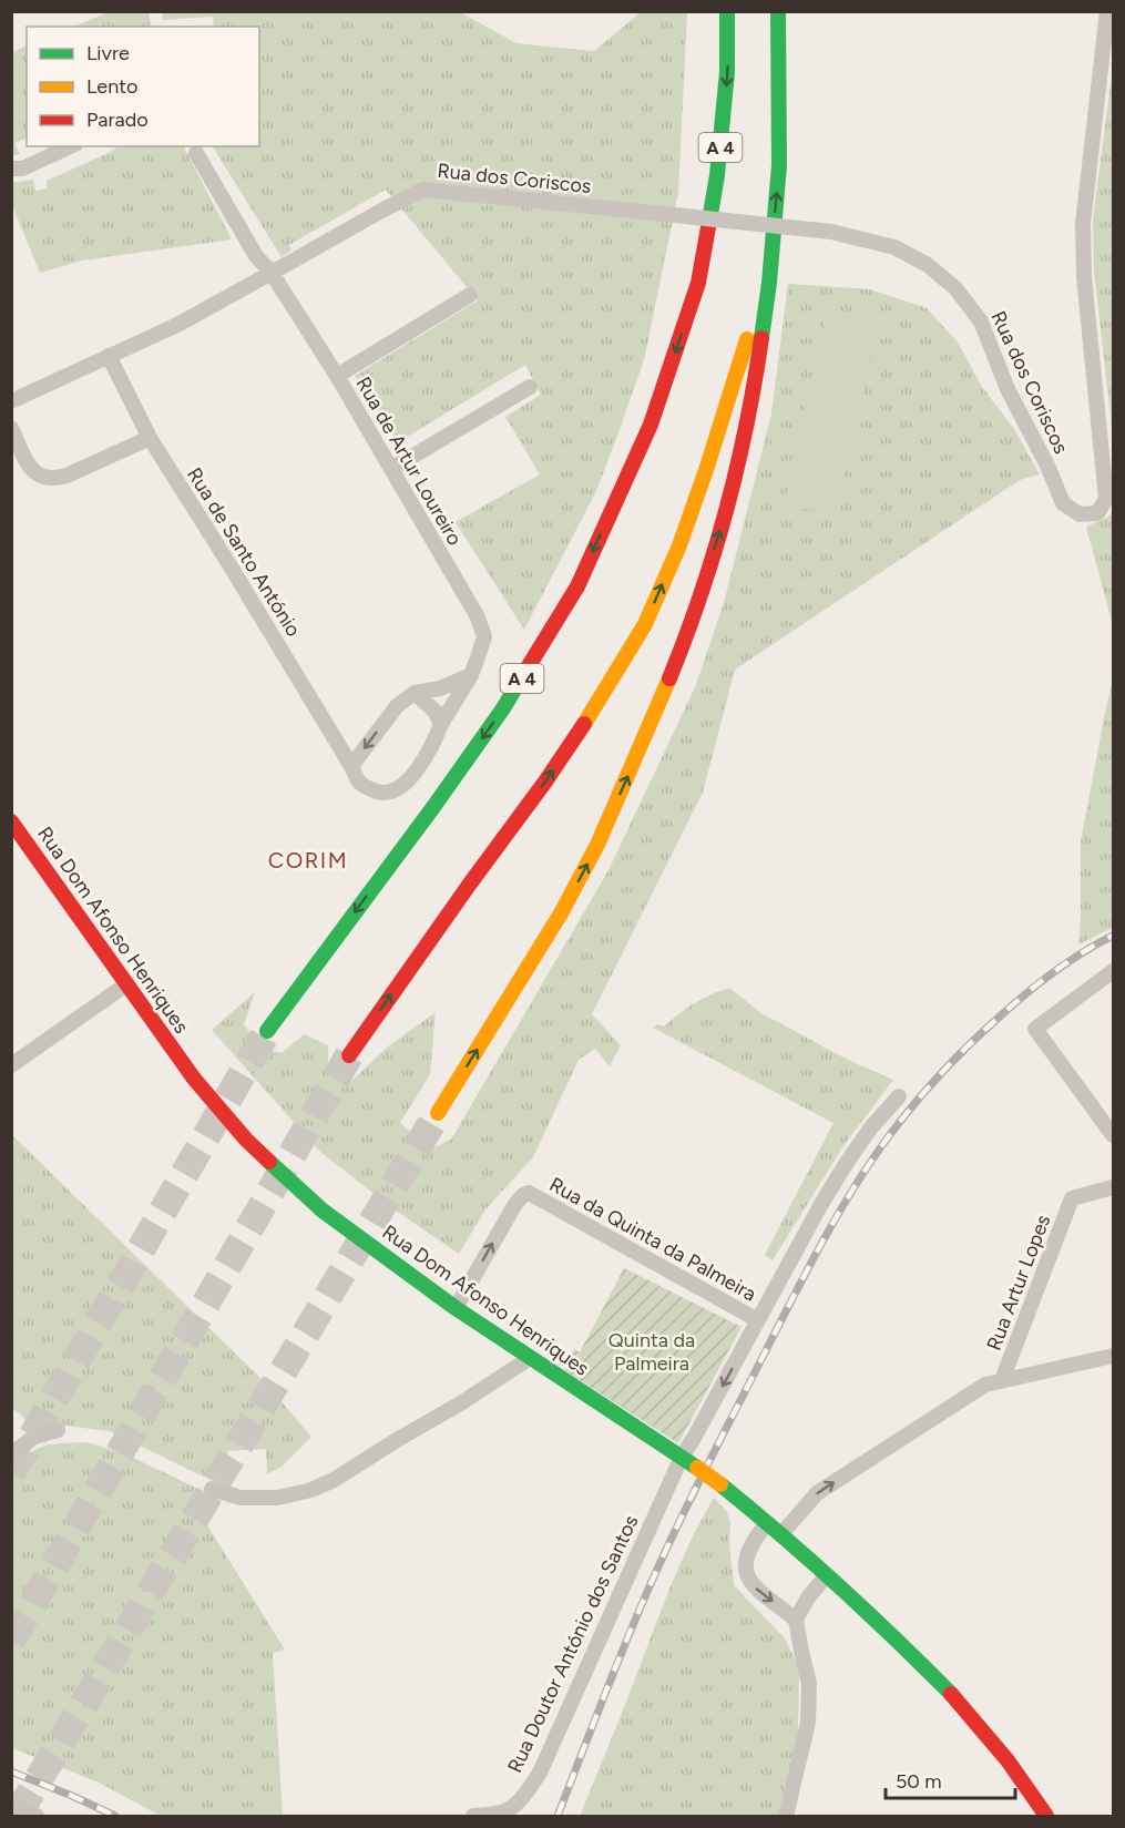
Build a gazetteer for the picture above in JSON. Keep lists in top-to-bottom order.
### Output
{
  "streets": {
    "main road": ["A 4", "Rua Dom Afonso Henriques"],
    "street": [
      "Rua dos Coriscos",
      "Rua de Artur Loureiro",
      "Rua de Santo António",
      "Rua da Quinta da Palmeira",
      "Rua Artur Lopes",
      "Rua Doutor António dos Santos"
    ]
  },
  "crossings": [
    ["Rua dos Coriscos", "Rua de Artur Loureiro"],
    ["Rua de Artur Loureiro", "Rua de Santo António"],
    ["Rua Dom Afonso Henriques", "Rua da Quinta da Palmeira"],
    ["Rua Dom Afonso Henriques", "Rua Doutor António dos Santos"],
    ["Rua da Quinta da Palmeira", "Rua Doutor António dos Santos"]
  ],
  "districts": ["CORIM"],
  "parks": ["Quinta da Palmeira"],
  "legend": ["Livre", "Lento", "Parado"],
  "scale_bar": "50 m"
}
